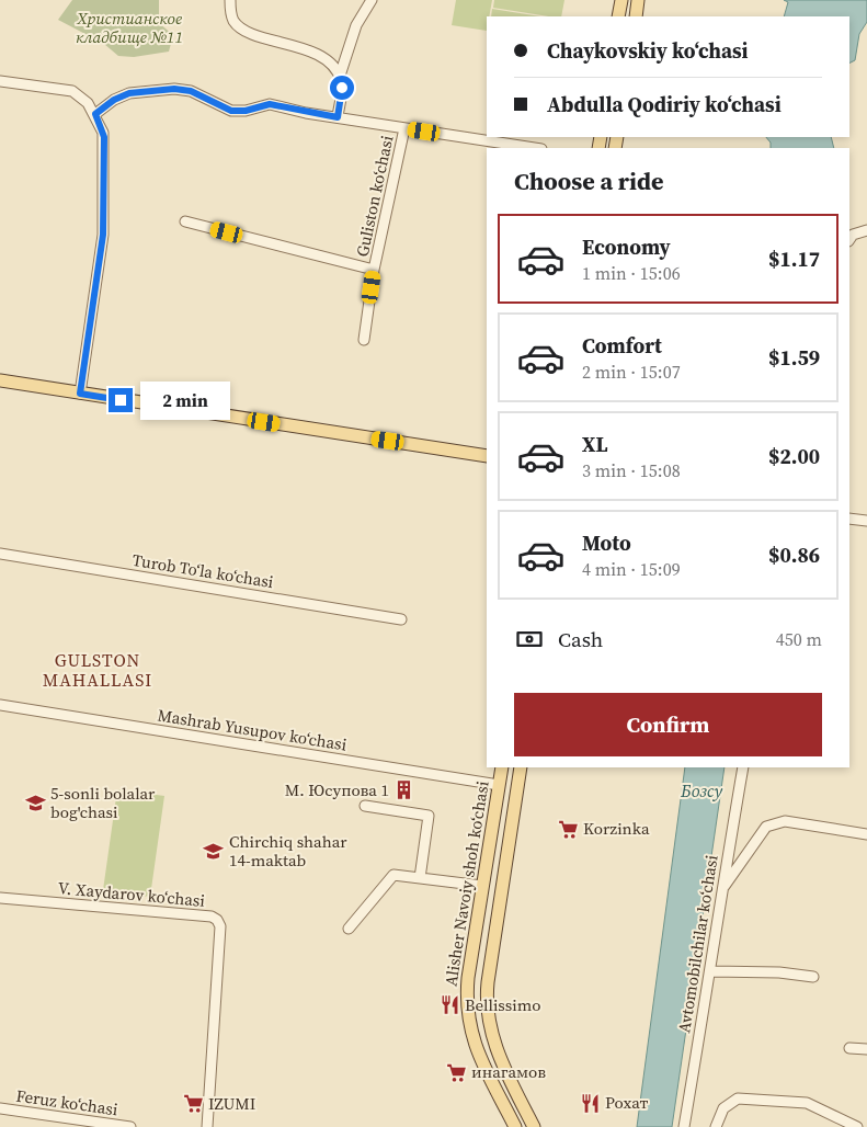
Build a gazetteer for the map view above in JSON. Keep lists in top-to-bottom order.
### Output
{
  "streets": {
    "main road": ["Alisher Navoiy shoh koʻchasi"],
    "street": [
      "Guliston ko‘chasi",
      "Turob To‘la ko‘chasi",
      "Mashrab Yusupov ko‘chasi",
      "V. Xaydarov ko‘chasi",
      "Avtomobilchilar ko‘chasi",
      "Feruz ko‘chasi"
    ]
  },
  "crossings": [
    ["Mashrab Yusupov ko‘chasi", "Alisher Navoiy shoh koʻchasi"]
  ],
  "districts": ["GULSTON MAHALLASI"],
  "water": ["Бозсу"],
  "parks": ["Христианское кладбище №11"],
  "places": {
    "building": ["М. Юсупова 1"],
    "school or university": ["5-sonli bolalar bog'chasi", "Chirchiq shahar 14-maktab"],
    "supermarket": ["Korzinka", "инагамов", "IZUMI"],
    "restaurant": ["Bellissimo", "Рохат"]
  },
  "page": {
    "banner": ["Chaykovskiy ko‘chasi", "Abdulla Qodiriy ko‘chasi"],
    "heading": "Choose a ride",
    "list": [
      {
        "name": "Economy",
        "note": "1 min · 15:06",
        "value": "$1.17"
      },
      {
        "name": "Comfort",
        "note": "2 min · 15:07",
        "value": "$1.59"
      },
      {
        "name": "XL",
        "note": "3 min · 15:08",
        "value": "$2.00"
      },
      {
        "name": "Moto",
        "note": "4 min · 15:09",
        "value": "$0.86"
      }
    ],
    "bubble": "2 min",
    "pay": ["Cash", "450 m"],
    "buttons": "Confirm"
  }
}
